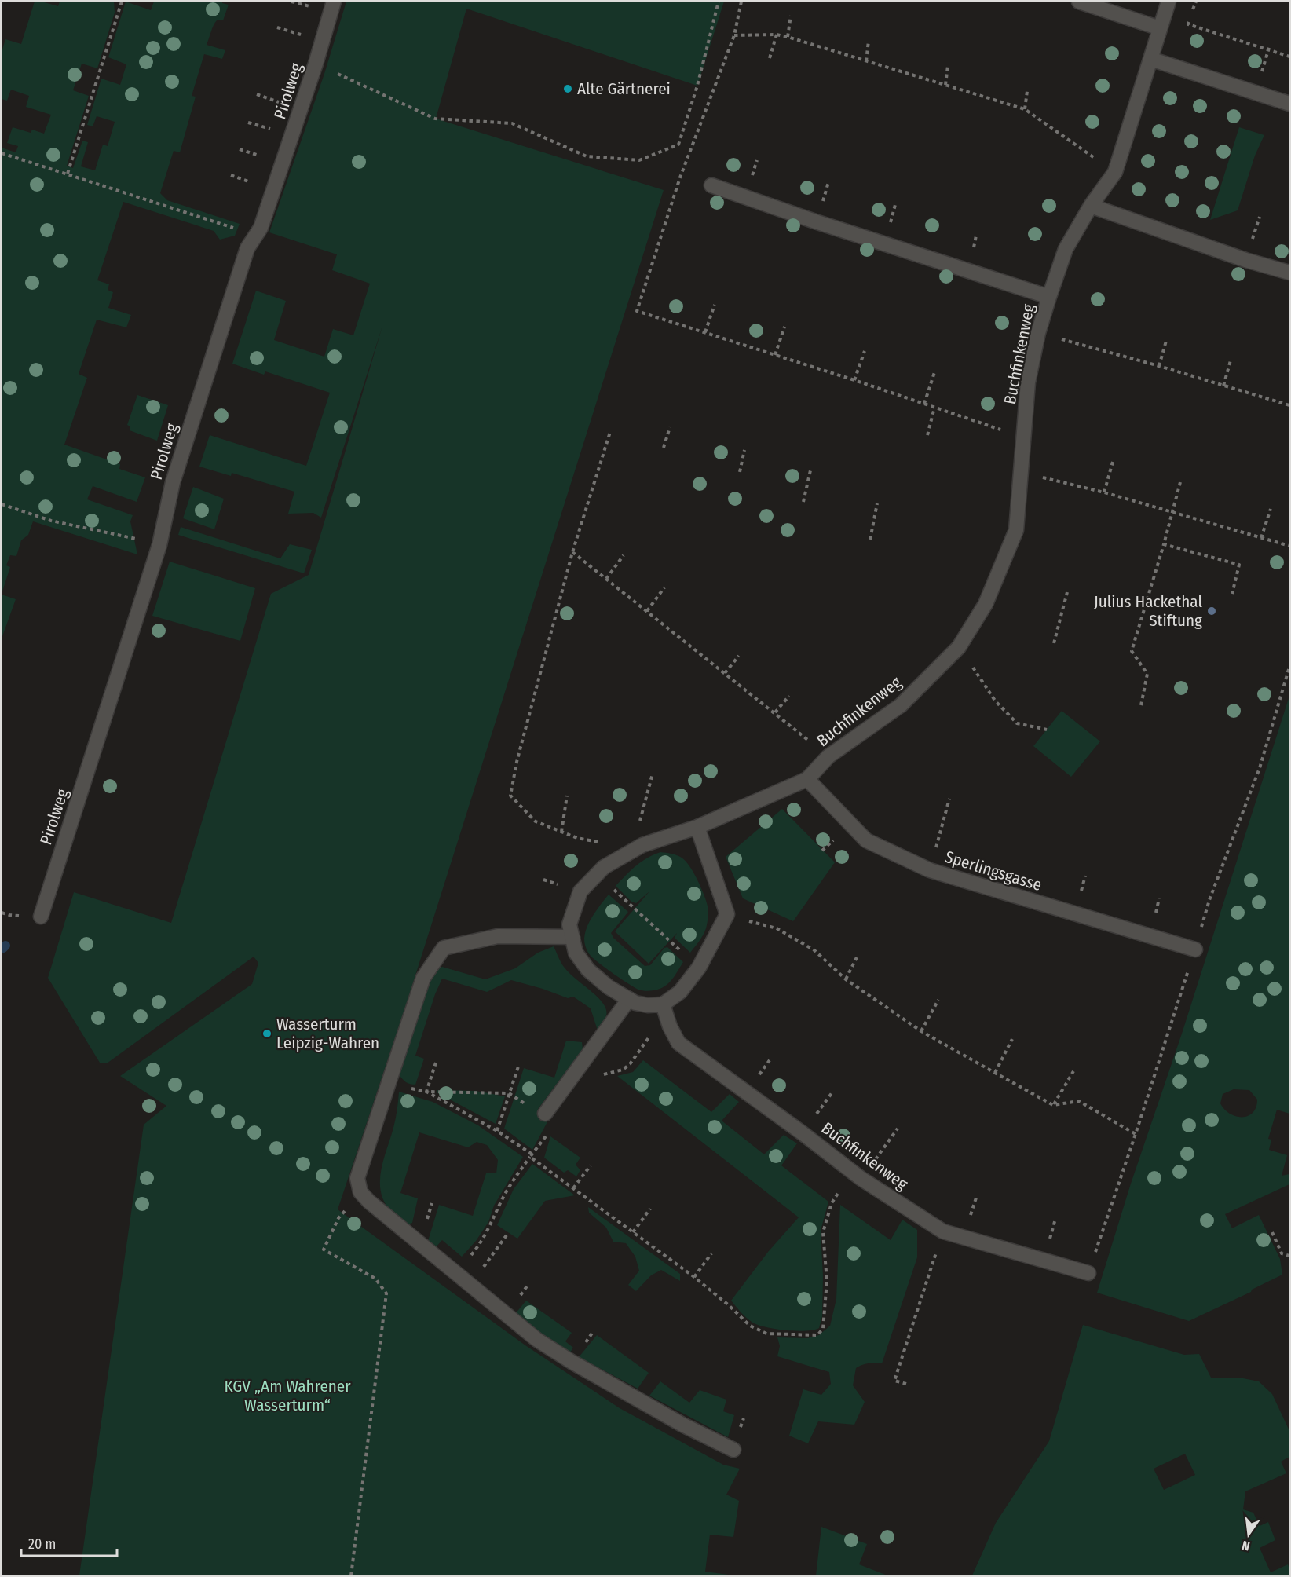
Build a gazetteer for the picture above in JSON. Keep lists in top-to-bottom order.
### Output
{
  "streets": {
    "street": ["Pirolweg", "Buchfinkenweg", "Sperlingsgasse"]
  },
  "crossings": [
    ["Buchfinkenweg", "Sperlingsgasse"]
  ],
  "parks": ["KGV „Am Wahrener Wasserturm“"],
  "places": ["Alte Gärtnerei", "Julius Hackethal Stiftung", "Wasserturm Leipzig-Wahren"],
  "scale_bar": "20 m",
  "north": "bottom"
}
